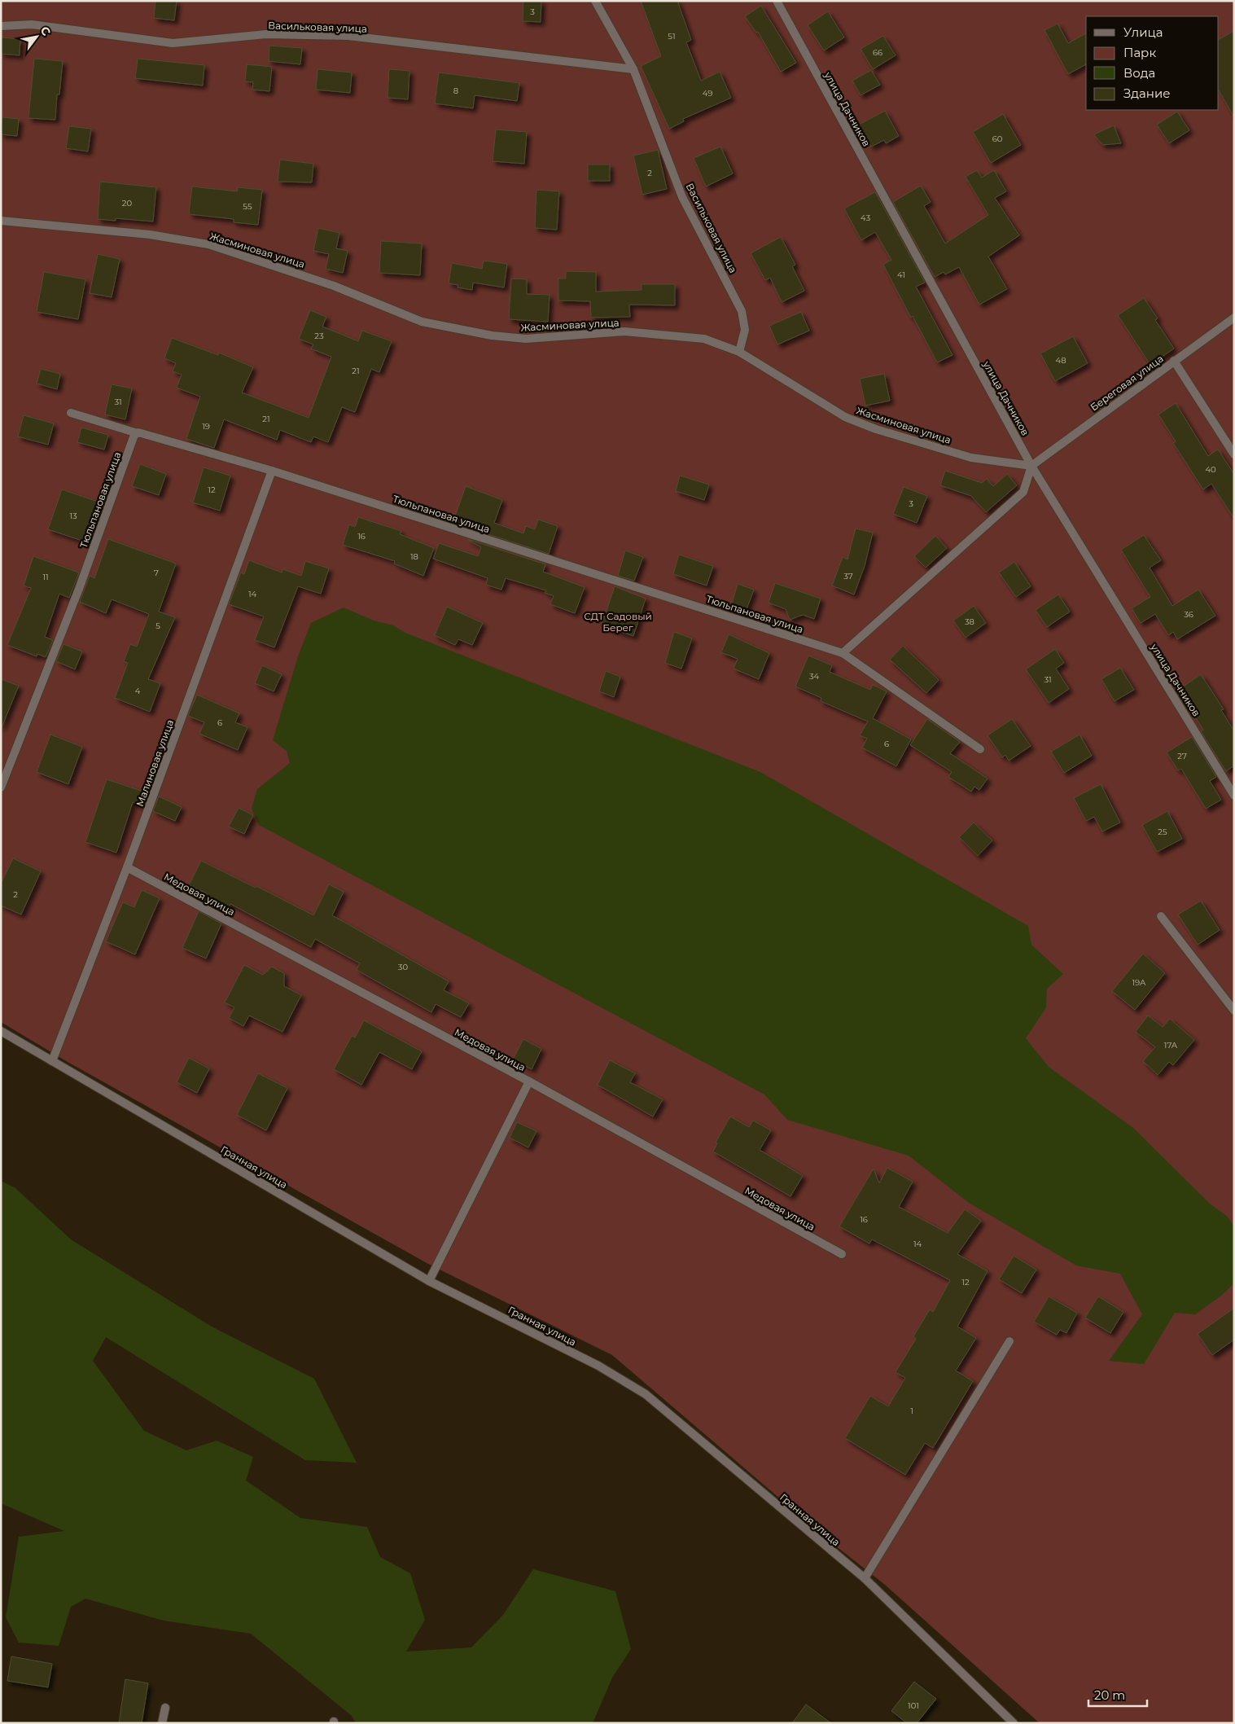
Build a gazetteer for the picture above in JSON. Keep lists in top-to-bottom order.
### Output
{
  "streets": {
    "street": [
      "Васильковая улица",
      "улица Дачников",
      "Жасминовая улица",
      "Береговая улица",
      "Тюльпановая улица",
      "Малиновая улица",
      "Медовая улица",
      "Гранная улица"
    ]
  },
  "crossings": [
    ["Васильковая улица", "Жасминовая улица"],
    ["улица Дачников", "Жасминовая улица"],
    ["улица Дачников", "Береговая улица"],
    ["Жасминовая улица", "Береговая улица"],
    ["Тюльпановая улица", "Малиновая улица"],
    ["Малиновая улица", "Медовая улица"],
    ["Малиновая улица", "Гранная улица"]
  ],
  "parks": ["СДТ Садовый Берег"],
  "house_numbers": [
    "3",
    "51",
    "66",
    "8",
    "49",
    "60",
    "2",
    "20",
    "55",
    "43",
    "41",
    "23",
    "48",
    "21",
    "31",
    "21",
    "19",
    "40",
    "12",
    "3",
    "13",
    "16",
    "18",
    "7",
    "37",
    "11",
    "14",
    "36",
    "38",
    "5",
    "34",
    "31",
    "4",
    "6",
    "6",
    "27",
    "25",
    "2",
    "30",
    "19А",
    "17А",
    "16",
    "14",
    "12",
    "1",
    "101"
  ],
  "legend": [
    "Улица",
    "Парк",
    "Вода",
    "Здание"
  ],
  "scale_bar": "20 m",
  "north": "top right"
}
